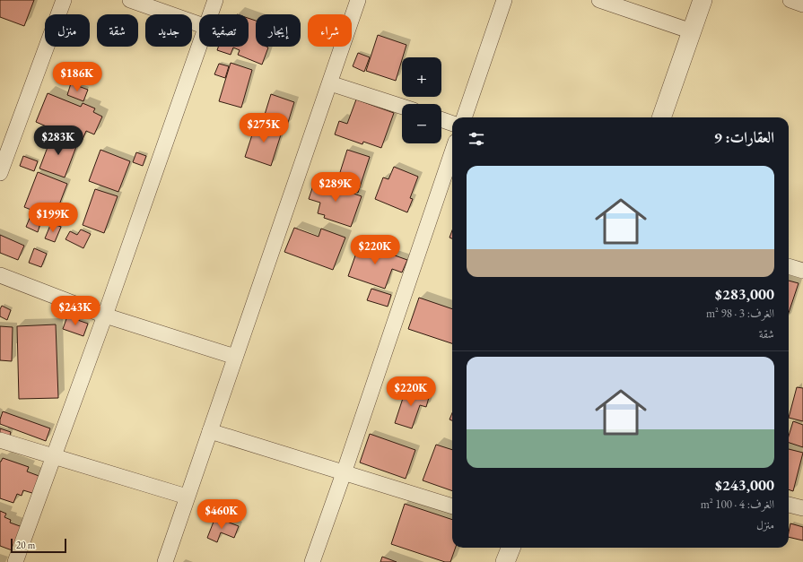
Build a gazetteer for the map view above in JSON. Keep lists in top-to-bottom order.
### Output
{
  "scale_bar": "20 m",
  "page": {
    "chip": [
      "شراء",
      "إيجار",
      "تصفية",
      "جديد",
      "شقة",
      "منزل"
    ],
    "map_buttons": ["+", "−"],
    "price": [
      "$186K",
      "$275K",
      "$283K",
      "$289K",
      "$199K",
      "$220K",
      "$243K",
      "$220K",
      "$460K"
    ],
    "heading": "العقارات: 9",
    "list": [
      {
        "name": "$283,000",
        "note": "الغرف: 3 · 98 m² · شقة"
      },
      {
        "name": "$243,000",
        "note": "الغرف: 4 · 100 m² · منزل"
      }
    ],
    "scale": "20 m"
  }
}
